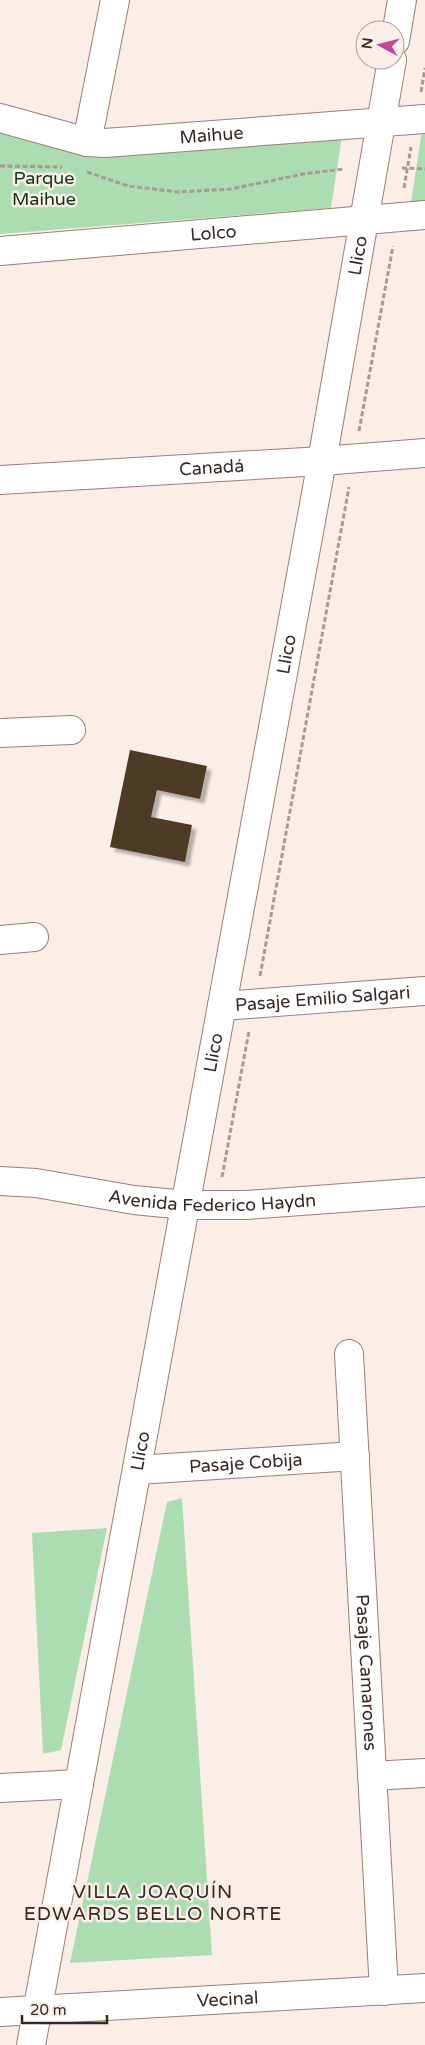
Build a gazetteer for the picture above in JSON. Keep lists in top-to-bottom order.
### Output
{
  "streets": {
    "street": [
      "Maihue",
      "Lolco",
      "Llico",
      "Canadá",
      "Pasaje Emilio Salgari",
      "Avenida Federico Haydn",
      "Pasaje Cobija",
      "Pasaje Camarones",
      "Vecinal"
    ]
  },
  "crossings": [
    ["Maihue", "Llico"],
    ["Lolco", "Llico"],
    ["Llico", "Canadá"],
    ["Llico", "Pasaje Emilio Salgari"],
    ["Llico", "Avenida Federico Haydn"],
    ["Llico", "Pasaje Cobija"],
    ["Llico", "Vecinal"],
    ["Pasaje Cobija", "Pasaje Camarones"],
    ["Pasaje Camarones", "Vecinal"]
  ],
  "districts": ["VILLA JOAQUÍN EDWARDS BELLO NORTE"],
  "parks": ["Parque Maihue"],
  "scale_bar": "20 m",
  "north": "left"
}
